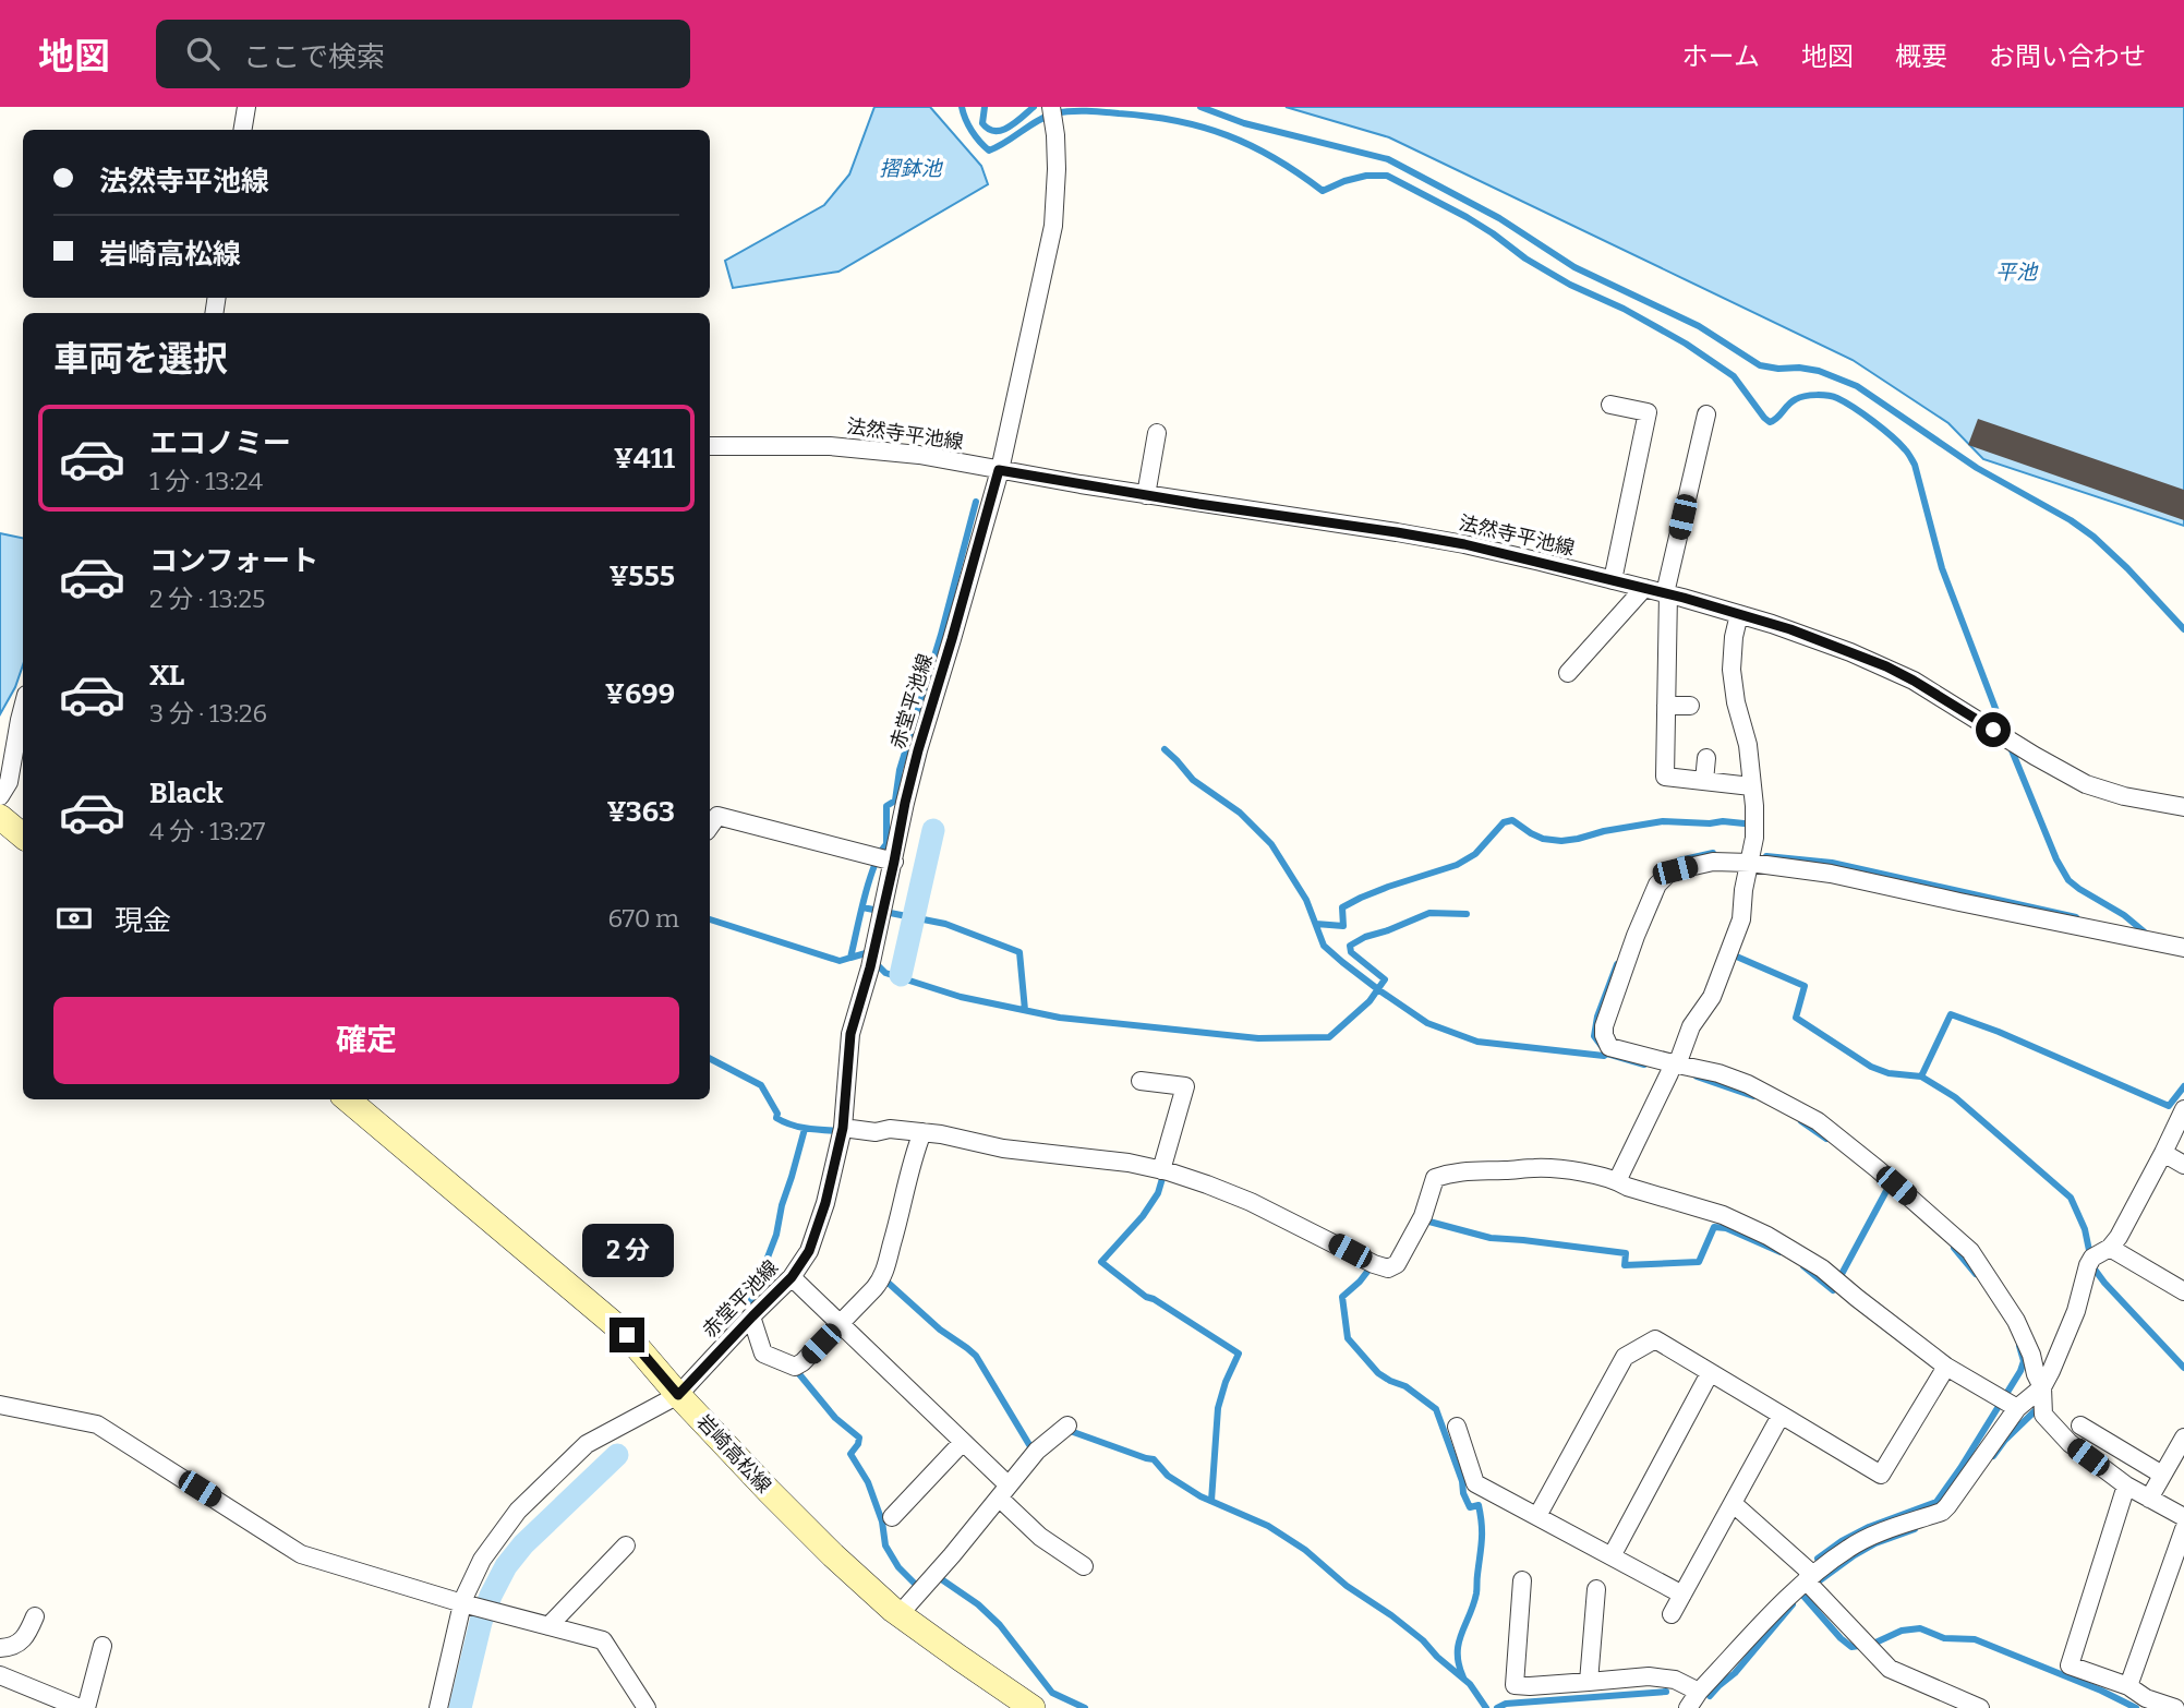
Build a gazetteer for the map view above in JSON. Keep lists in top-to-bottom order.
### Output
{
  "streets": {
    "main road": ["岩崎高松線"],
    "street": ["法然寺平池線", "赤堂平池線"]
  },
  "crossings": [
    ["法然寺平池線", "赤堂平池線"],
    ["赤堂平池線", "岩崎高松線"]
  ],
  "water": ["摺鉢池", "平池"],
  "page": {
    "header": "地図",
    "search": "ここで検索",
    "nav": [
      "ホーム",
      "地図",
      "概要",
      "お問い合わせ"
    ],
    "banner": ["法然寺平池線", "岩崎高松線"],
    "heading": "車両を選択",
    "list": [
      {
        "name": "エコノミー",
        "note": "1 分 · 13:24",
        "value": "¥411"
      },
      {
        "name": "コンフォート",
        "note": "2 分 · 13:25",
        "value": "¥555"
      },
      {
        "name": "XL",
        "note": "3 分 · 13:26",
        "value": "¥699"
      },
      {
        "name": "Black",
        "note": "4 分 · 13:27",
        "value": "¥363"
      }
    ],
    "pay": ["現金", "670 m"],
    "buttons": "確定",
    "bubble": "2 分"
  }
}
